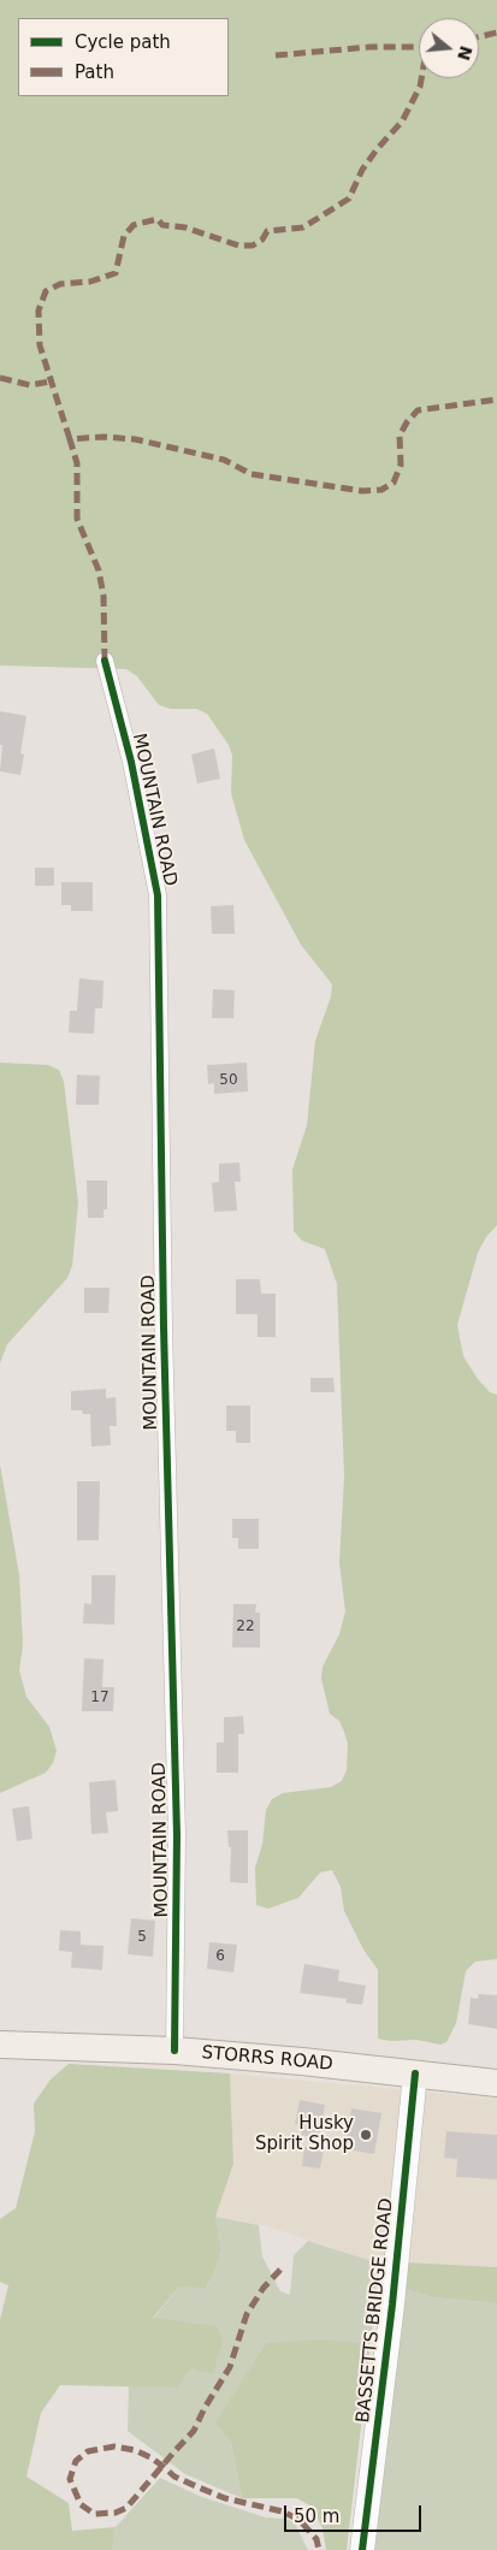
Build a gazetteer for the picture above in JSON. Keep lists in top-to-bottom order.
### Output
{
  "streets": {
    "main road": ["STORRS ROAD"],
    "street": ["MOUNTAIN ROAD", "BASSETTS BRIDGE ROAD"]
  },
  "crossings": [
    ["MOUNTAIN ROAD", "STORRS ROAD"],
    ["STORRS ROAD", "BASSETTS BRIDGE ROAD"]
  ],
  "places": ["Husky Spirit Shop"],
  "house_numbers": [
    "50",
    "22",
    "17",
    "5",
    "6"
  ],
  "legend": ["Cycle path", "Path"],
  "scale_bar": "50 m",
  "north": "right"
}
